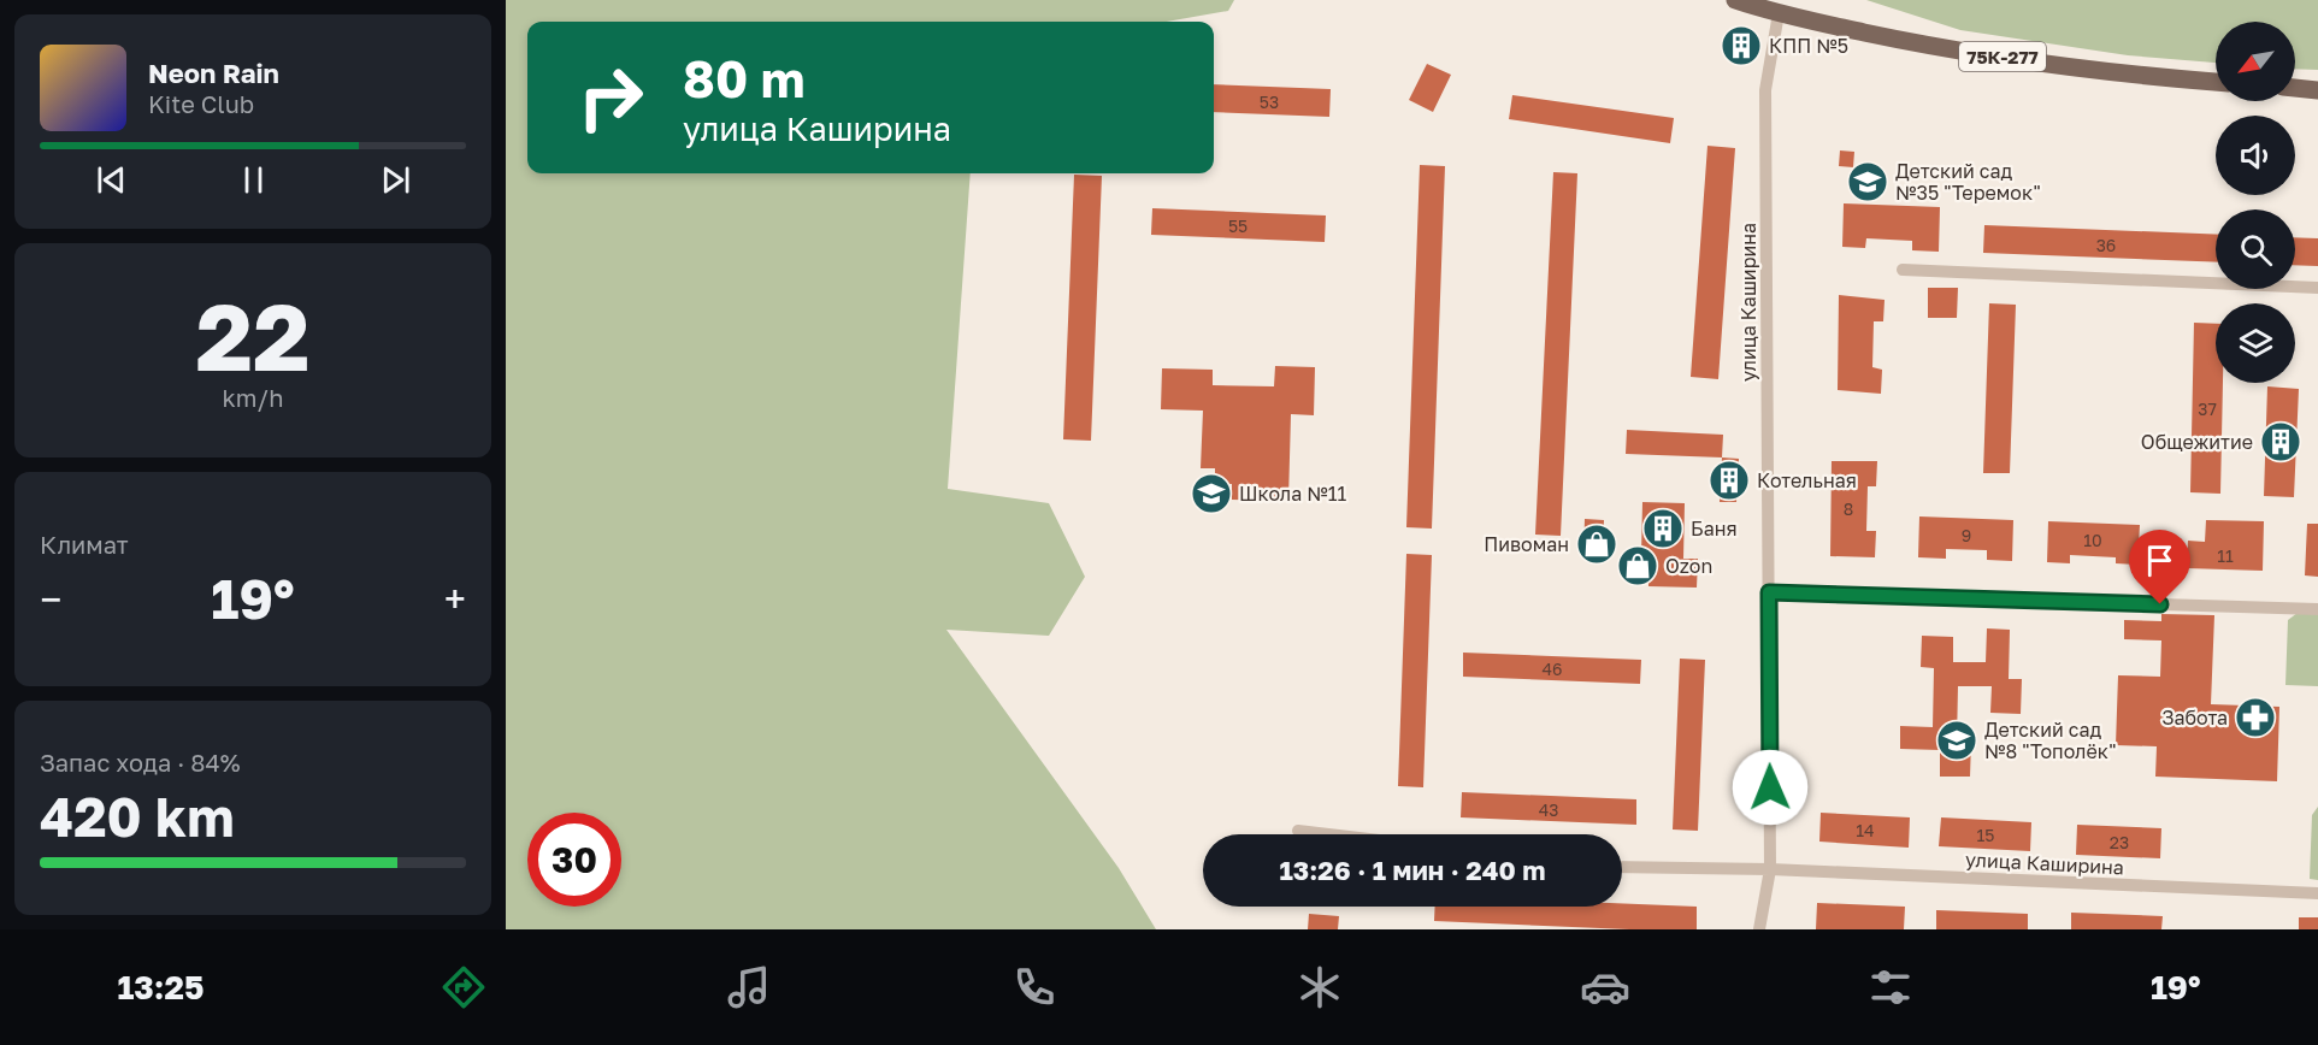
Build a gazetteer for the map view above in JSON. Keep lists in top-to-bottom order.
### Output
{
  "streets": {
    "main road": ["75К-277"],
    "street": ["улица Каширина"]
  },
  "crossings": [
    ["75К-277", "улица Каширина"]
  ],
  "places": {
    "building": [
      "КПП №5",
      "Общежитие",
      "Котельная",
      "Баня"
    ],
    "school or university": ["Детский сад №35 \"Теремок\"", "Школа №11", "Детский сад №8 \"Тополёк\""],
    "shop": ["Пивоман", "Ozon"],
    "pharmacy": ["Забота"]
  },
  "house_numbers": [
    "53",
    "55",
    "36",
    "37",
    "8",
    "9",
    "10",
    "11",
    "46",
    "43",
    "14",
    "15",
    "23"
  ],
  "north": "bottom left",
  "page": {
    "turn": ["80 m", "улица Каширина"],
    "song": ["Neon Rain", "Kite Club"],
    "tile": [
      ["22", "km/h"],
      "Климат",
      ["Запас хода · 84%", "420 km"]
    ],
    "heat": ["−", "19°", "+"],
    "limit": "30",
    "trip": "13:26 · 1 мин · 240 m",
    "tabs": ["13:25", "19°"]
  }
}
